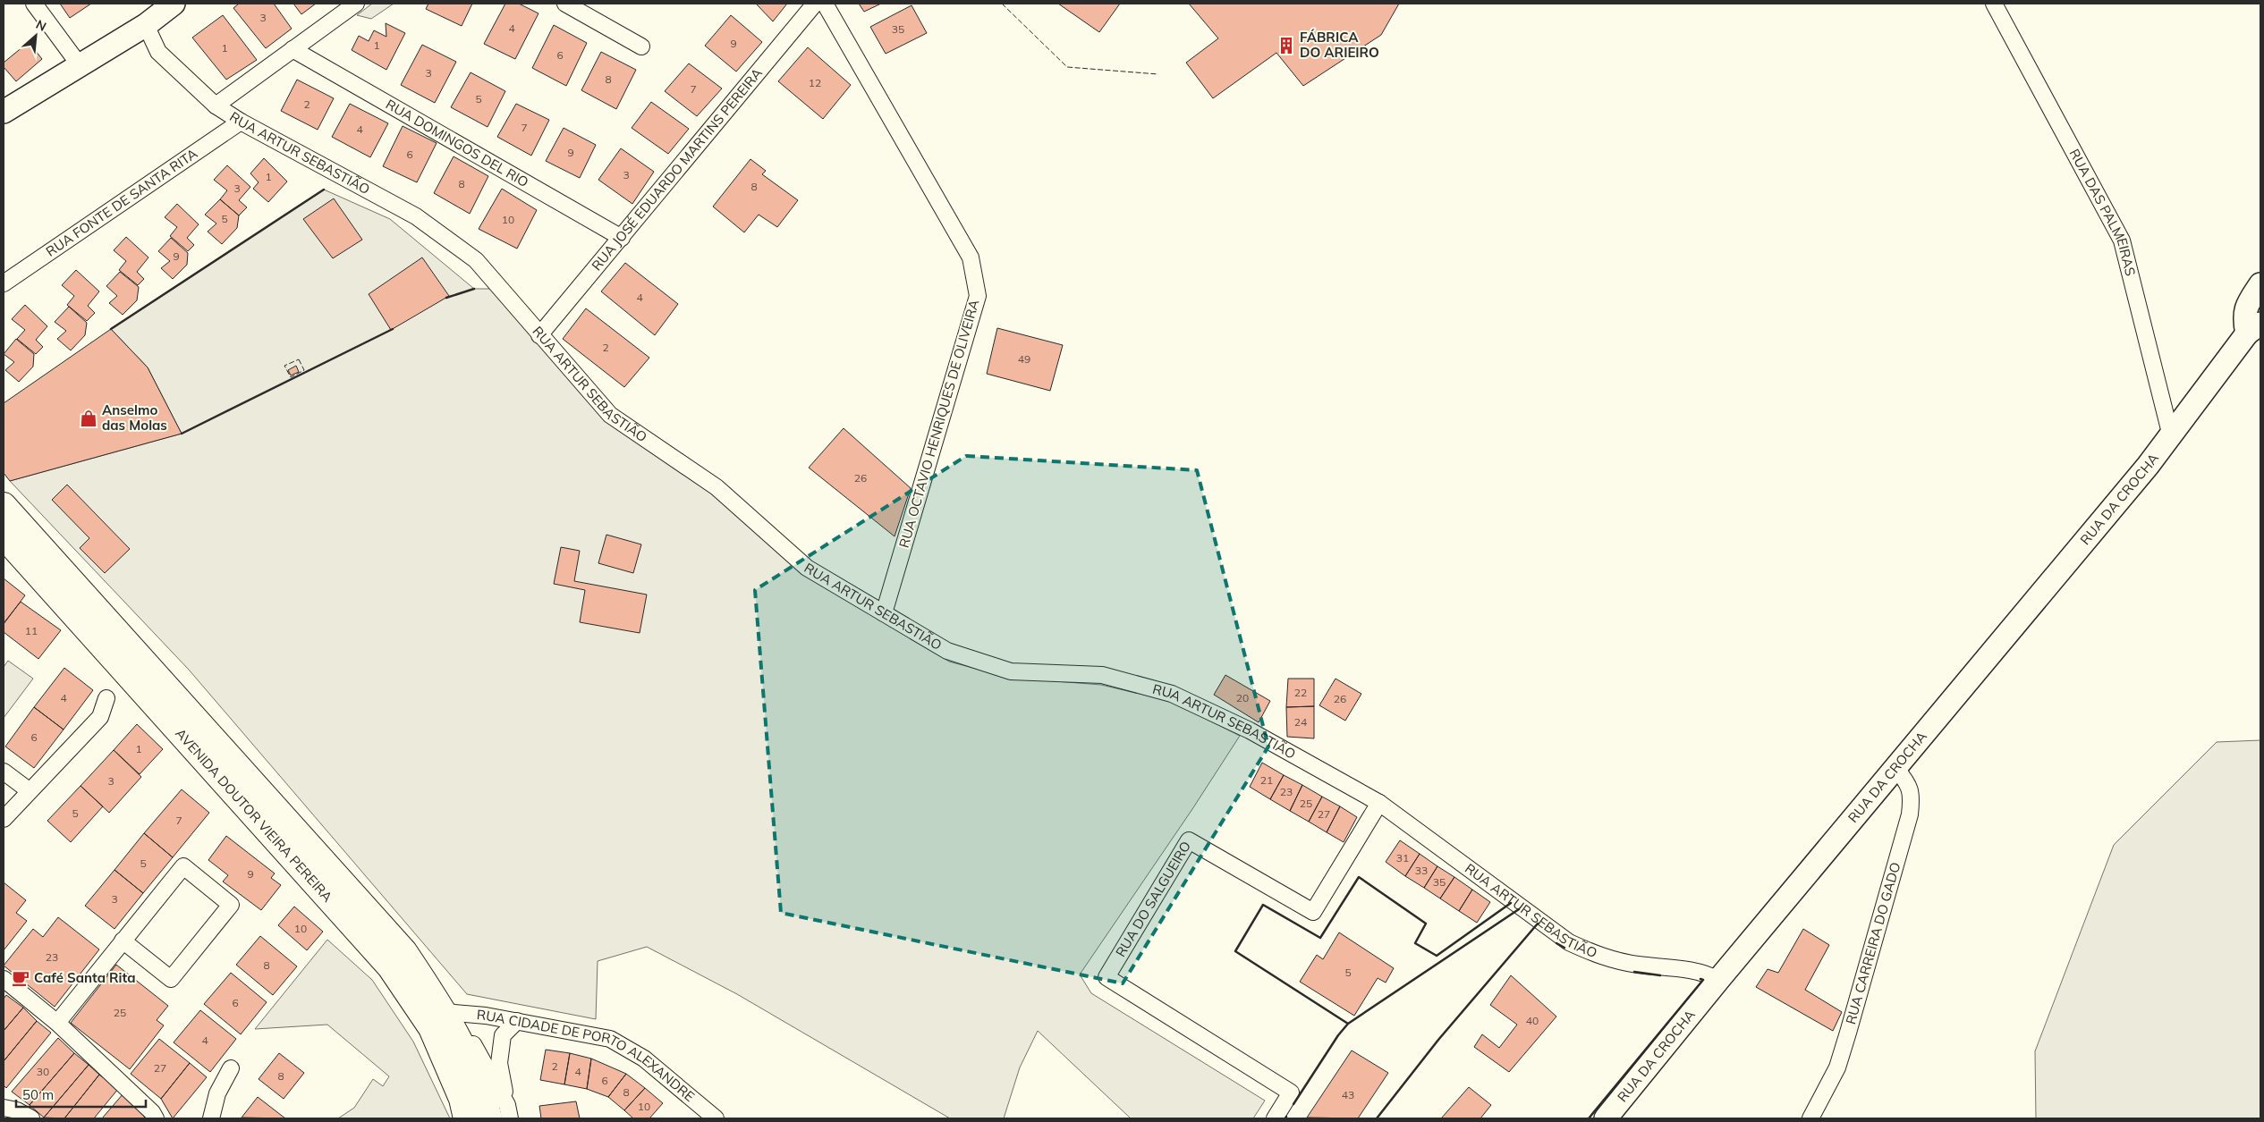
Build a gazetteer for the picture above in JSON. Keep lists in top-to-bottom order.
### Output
{
  "streets": {
    "main road": ["AVENIDA DOUTOR VIEIRA PEREIRA"],
    "street": [
      "RUA DOMINGOS DEL RIO",
      "RUA ARTUR SEBASTIÃO",
      "RUA JOSÉ EDUARDO MARTINS PEREIRA",
      "RUA FONTE DE SANTA RITA",
      "RUA DAS PALMEIRAS",
      "RUA OCTAVIO HENRIQUES DE OLIVEIRA",
      "RUA DA CROCHA",
      "RUA DO SALGUEIRO",
      "RUA CARREIRA DO GADO",
      "RUA CIDADE DE PORTO ALEXANDRE"
    ]
  },
  "crossings": [
    ["RUA DOMINGOS DEL RIO", "RUA JOSÉ EDUARDO MARTINS PEREIRA"],
    ["RUA ARTUR SEBASTIÃO", "RUA JOSÉ EDUARDO MARTINS PEREIRA"],
    ["RUA ARTUR SEBASTIÃO", "RUA FONTE DE SANTA RITA"],
    ["RUA ARTUR SEBASTIÃO", "RUA OCTAVIO HENRIQUES DE OLIVEIRA"],
    ["RUA ARTUR SEBASTIÃO", "RUA DA CROCHA"],
    ["RUA ARTUR SEBASTIÃO", "RUA DO SALGUEIRO"],
    ["RUA DAS PALMEIRAS", "RUA DA CROCHA"],
    ["RUA DA CROCHA", "RUA CARREIRA DO GADO"],
    ["AVENIDA DOUTOR VIEIRA PEREIRA", "RUA CIDADE DE PORTO ALEXANDRE"]
  ],
  "places": {
    "building": ["FÁBRICA DO ARIEIRO"],
    "shop": ["Anselmo das Molas"],
    "cafe": ["Café Santa Rita"]
  },
  "house_numbers": [
    "3",
    "4",
    "35",
    "9",
    "1",
    "1",
    "6",
    "3",
    "8",
    "12",
    "7",
    "5",
    "2",
    "7",
    "4",
    "9",
    "6",
    "3",
    "1",
    "8",
    "8",
    "3",
    "5",
    "10",
    "9",
    "4",
    "2",
    "49",
    "26",
    "11",
    "22",
    "4",
    "20",
    "26",
    "24",
    "6",
    "1",
    "21",
    "3",
    "23",
    "25",
    "5",
    "27",
    "7",
    "31",
    "5",
    "33",
    "9",
    "35",
    "3",
    "10",
    "23",
    "8",
    "5",
    "6",
    "25",
    "40",
    "4",
    "2",
    "27",
    "30",
    "4",
    "8",
    "6",
    "8",
    "43",
    "10"
  ],
  "scale_bar": "50 m",
  "north": "top right"
}
